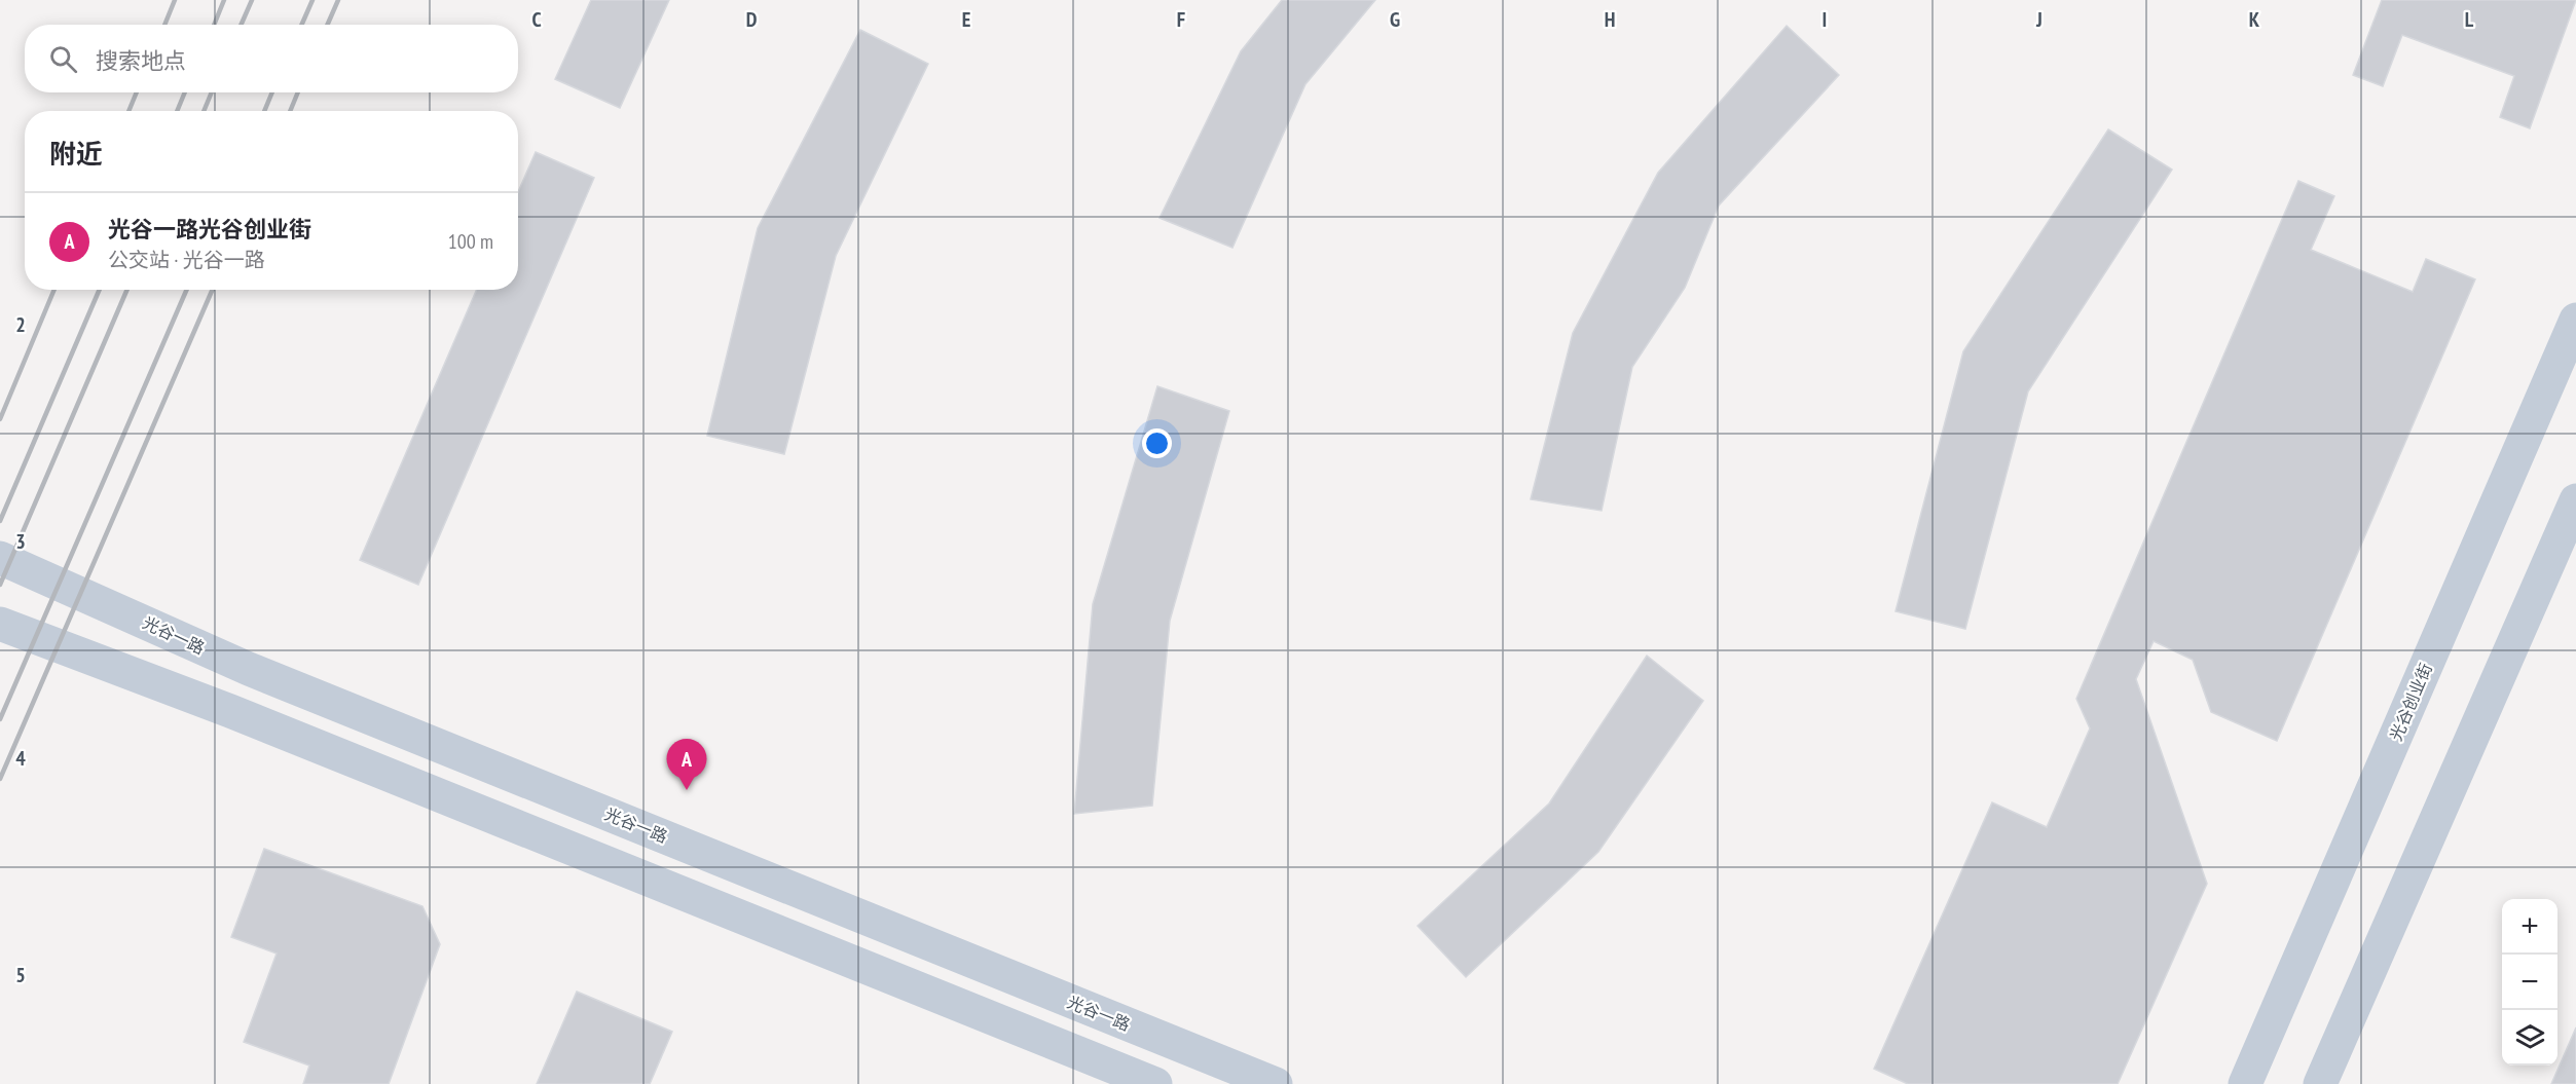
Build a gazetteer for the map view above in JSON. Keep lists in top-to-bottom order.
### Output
{
  "streets": {
    "main road": ["光谷一路", "光谷创业街"]
  },
  "page": {
    "search": "搜索地点",
    "heading": "附近",
    "list": [
      {
        "mark": "A",
        "name": "光谷一路光谷创业街",
        "note": "公交站 · 光谷一路",
        "value": "100 m"
      }
    ],
    "pins": "A",
    "map_buttons": ["+", "−"]
  },
  "grid": {
    "columns": [
      "C",
      "D",
      "E",
      "F",
      "G",
      "H",
      "I",
      "J",
      "K",
      "L"
    ],
    "rows": [
      "2",
      "3",
      "4",
      "5"
    ]
  }
}
